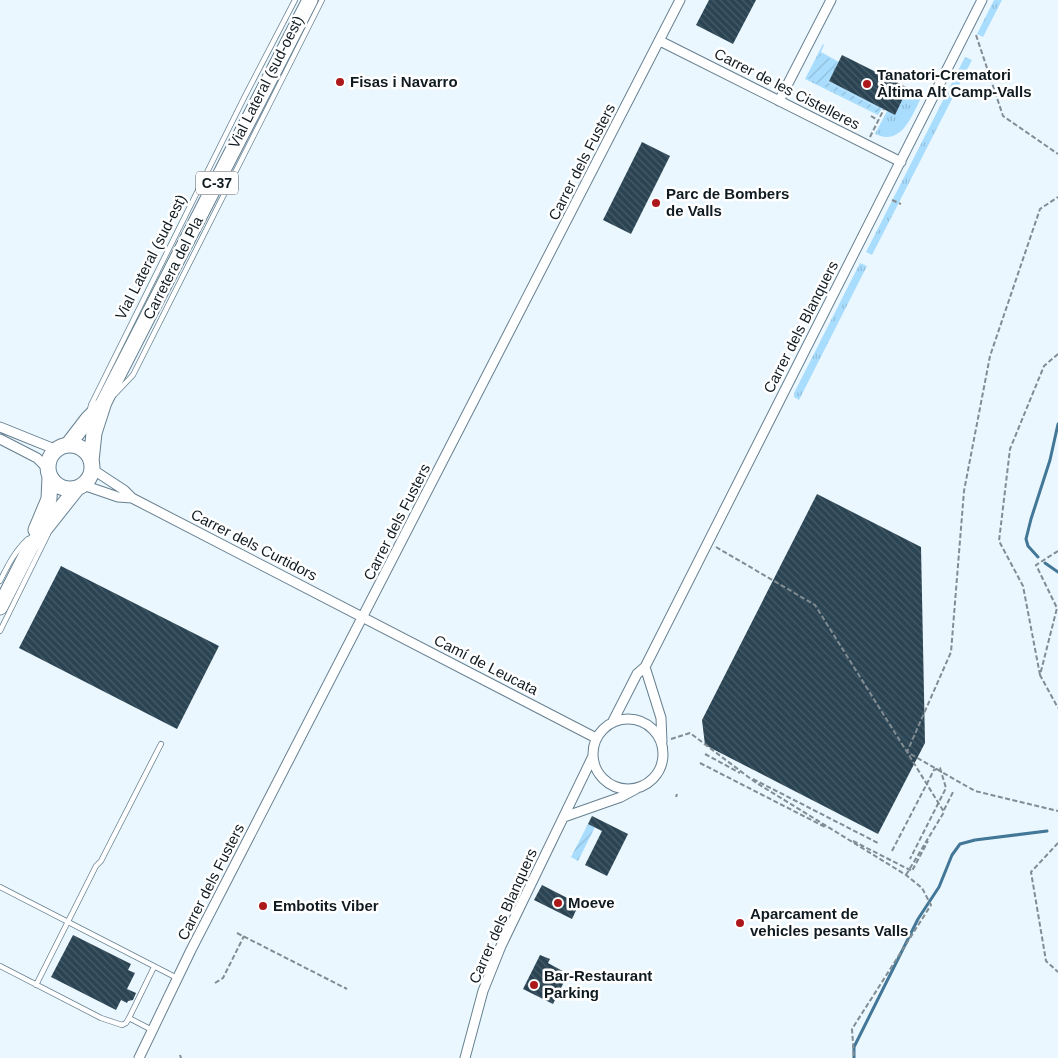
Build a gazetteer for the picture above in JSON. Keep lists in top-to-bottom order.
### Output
{
  "streets": {
    "main road": ["C-37", "Carretera del Pla"],
    "street": [
      "Carrer de les Cistelleres",
      "Carrer dels Fusters",
      "Carrer dels Blanquers",
      "Carrer dels Curtidors",
      "Camí de Leucata"
    ],
    "lane": ["Vial Lateral (sud-oest)", "Vial Lateral (sud-est)"]
  },
  "crossings": [
    ["Vial Lateral (sud-oest)", "C-37"],
    ["Vial Lateral (sud-oest)", "Carretera del Pla"],
    ["Carrer de les Cistelleres", "Carrer dels Fusters"],
    ["Carrer de les Cistelleres", "Carrer dels Blanquers"],
    ["Carrer dels Fusters", "Carrer dels Curtidors"],
    ["Carrer dels Fusters", "Camí de Leucata"],
    ["C-37", "Vial Lateral (sud-est)"],
    ["C-37", "Carretera del Pla"],
    ["C-37", "Carrer dels Curtidors"],
    ["Carrer dels Blanquers", "Camí de Leucata"],
    ["Carrer dels Curtidors", "Camí de Leucata"]
  ],
  "places": [
    "Fisas i Navarro",
    "Tanatori-Crematori Àltima Alt Camp-Valls",
    "Parc de Bombers de Valls",
    "Moeve",
    "Embotits Viber",
    "Aparcament de vehicles pesants Valls",
    "Bar-Restaurant Parking"
  ]
}
